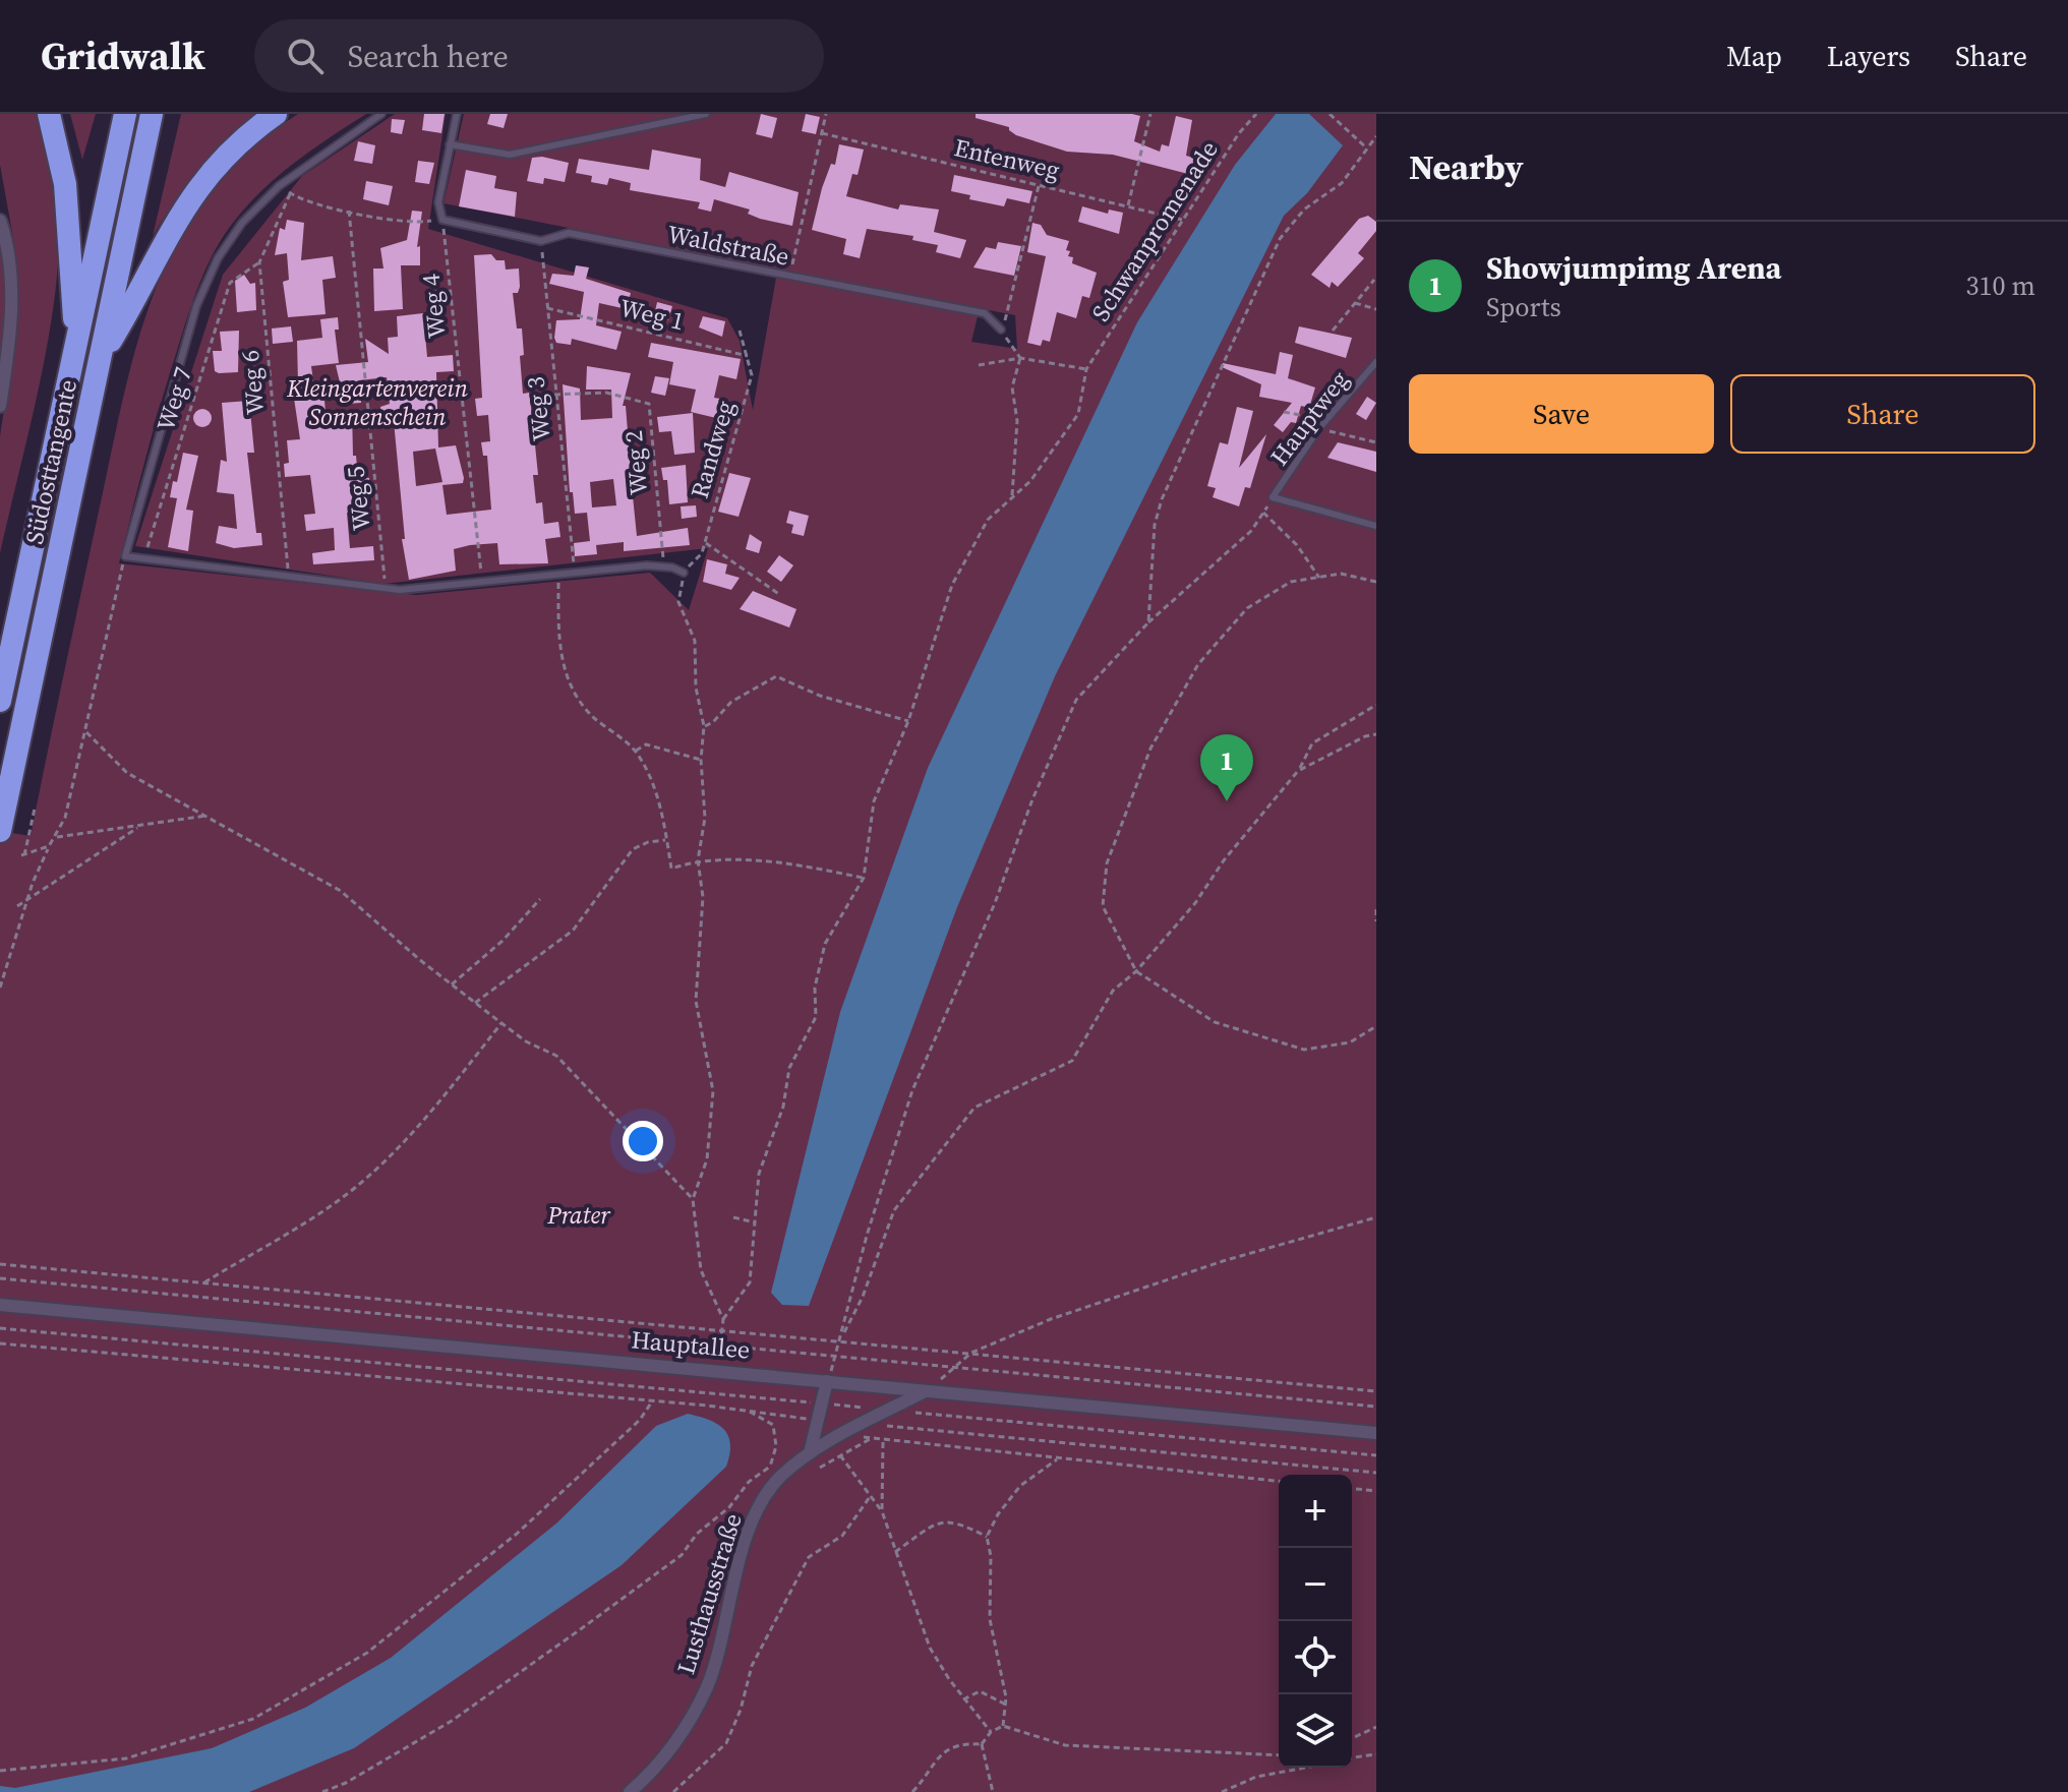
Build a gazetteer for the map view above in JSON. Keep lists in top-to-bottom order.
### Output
{
  "streets": {
    "highway": ["Südosttangente"],
    "street": ["Hauptallee", "Lusthausstraße"],
    "lane": ["Waldstraße", "Hauptweg"],
    "path": [
      "Entenweg",
      "Schwanpromenade",
      "Weg 4",
      "Weg 1",
      "Weg 6",
      "Weg 7",
      "Weg 3",
      "Randweg",
      "Weg 2",
      "Weg 5"
    ]
  },
  "crossings": [
    ["Entenweg", "Schwanpromenade"],
    ["Waldstraße", "Weg 4"],
    ["Waldstraße", "Weg 3"],
    ["Weg 1", "Weg 3"],
    ["Weg 1", "Randweg"],
    ["Weg 6", "Weg 7"],
    ["Weg 3", "Weg 2"],
    ["Hauptallee", "Lusthausstraße"]
  ],
  "parks": ["Kleingartenverein Sonnenschein", "Prater"],
  "page": {
    "header": "Gridwalk",
    "search": "Search here",
    "nav": ["Map", "Layers", "Share"],
    "heading": "Nearby",
    "list": [
      {
        "mark": "1",
        "name": "Showjumpimg Arena",
        "note": "Sports",
        "value": "310 m"
      }
    ],
    "buttons": ["Save", "Share"],
    "pins": "1",
    "map_buttons": ["+", "−"]
  }
}
